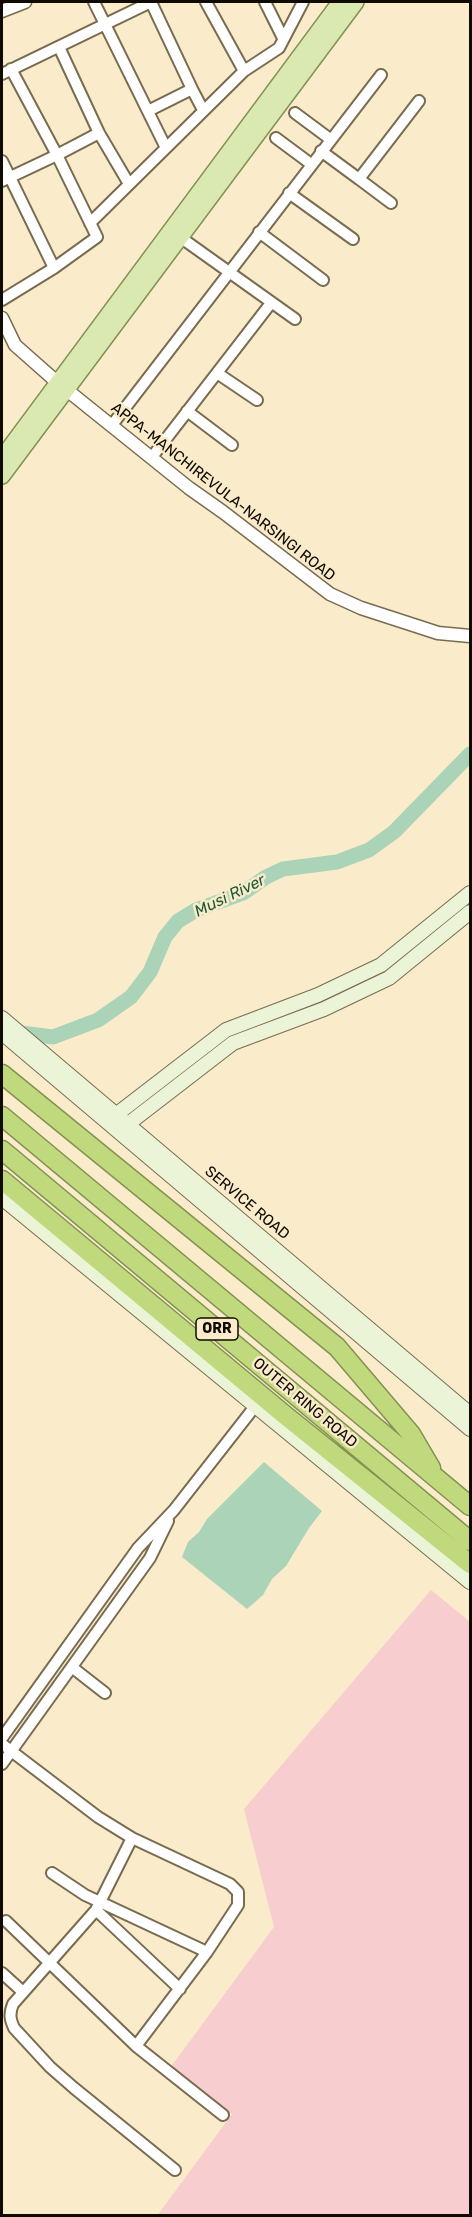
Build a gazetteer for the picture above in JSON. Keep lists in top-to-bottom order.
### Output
{
  "streets": {
    "highway": ["ORR", "OUTER RING ROAD"],
    "main road": ["SERVICE ROAD"],
    "street": ["APPA-MANCHIREVULA-NARSINGI ROAD"]
  },
  "water": ["Musi River"]
}
